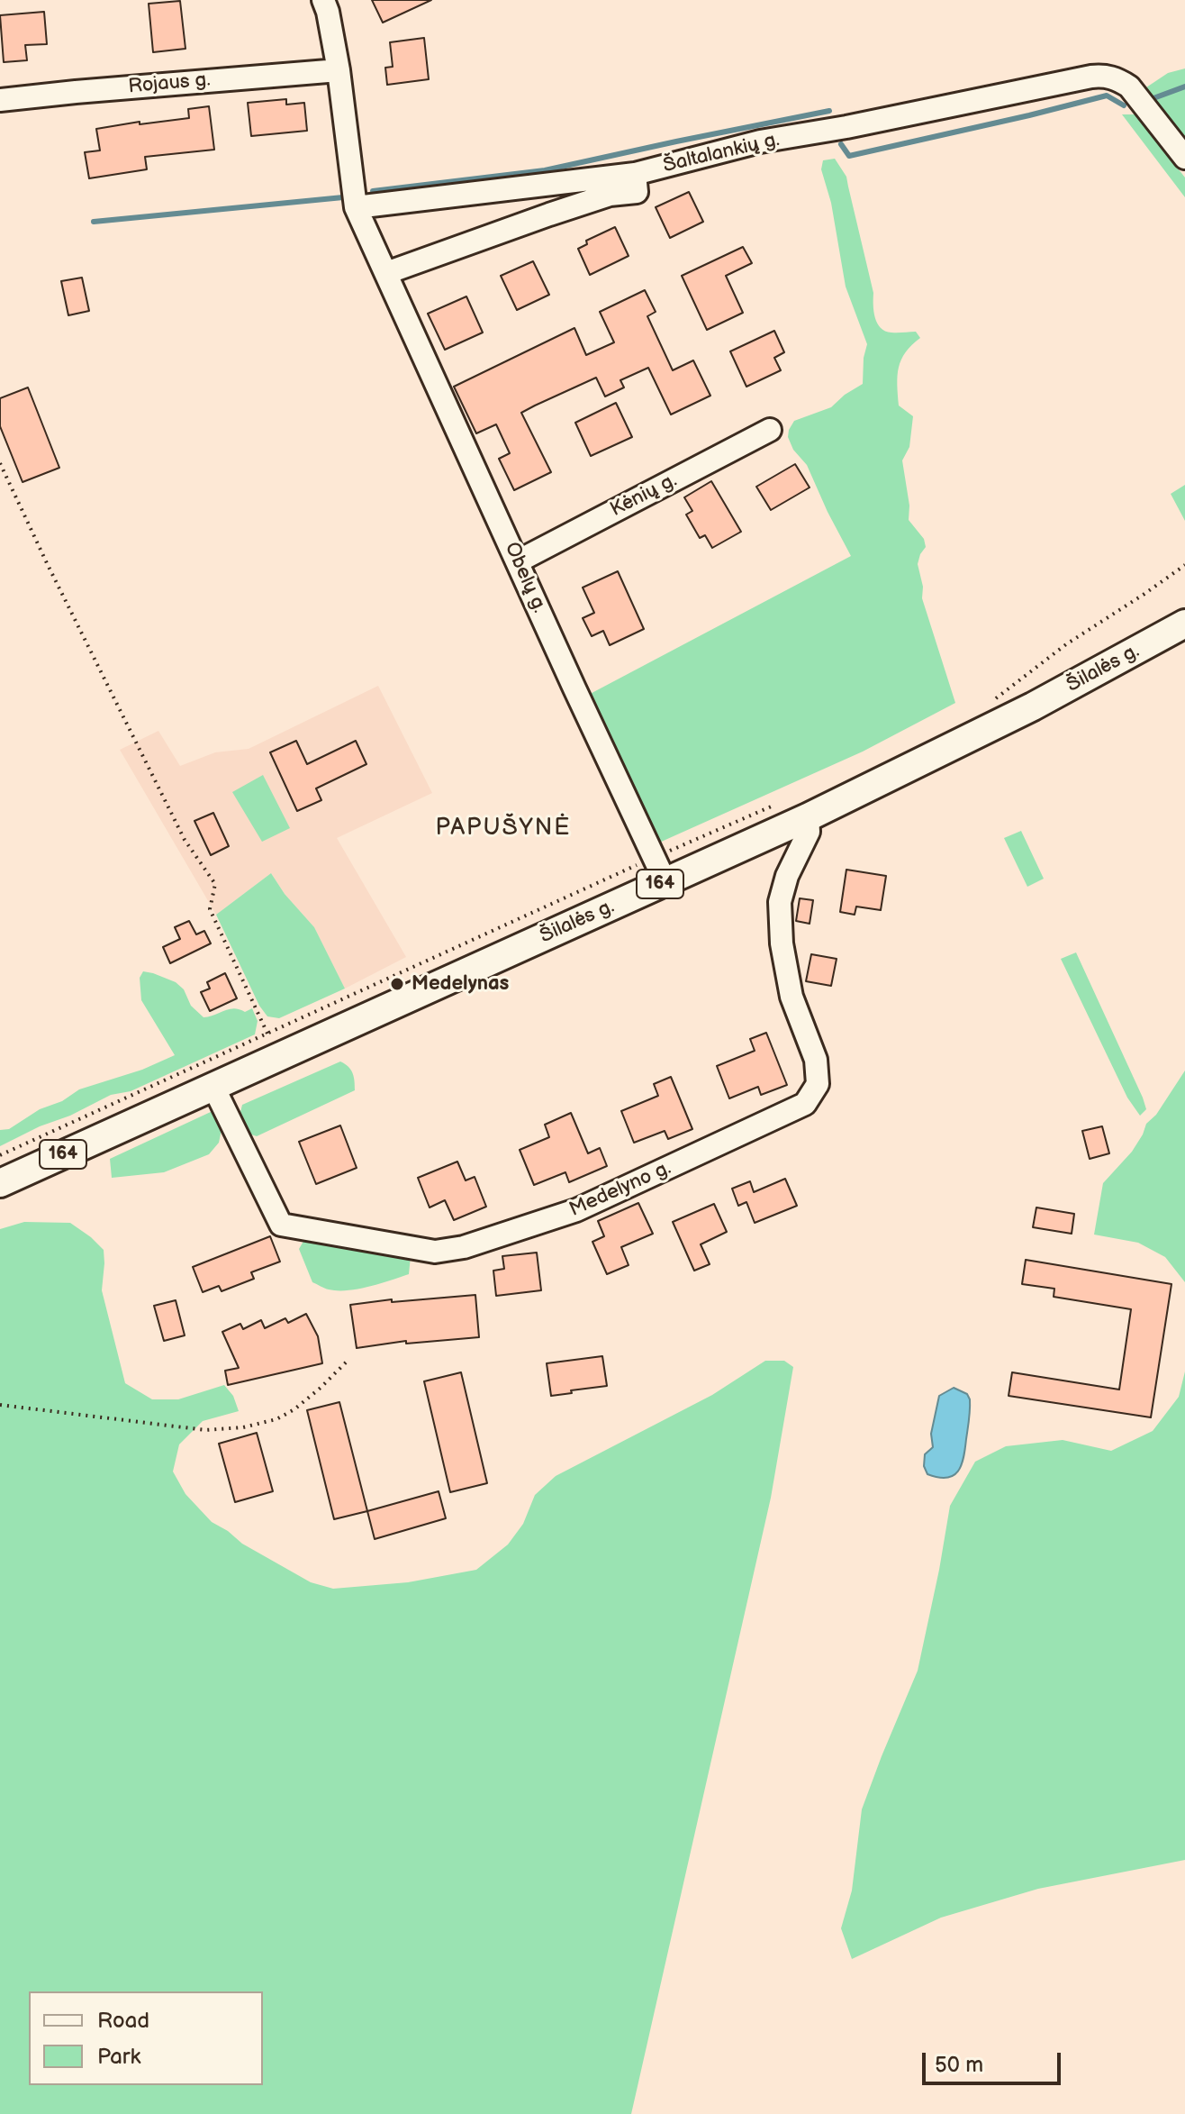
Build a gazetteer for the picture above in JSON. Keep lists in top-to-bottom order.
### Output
{
  "streets": {
    "main road": ["Šilalės g.", "164"],
    "street": [
      "Rojaus g.",
      "Šaltalankių g.",
      "Kėnių g.",
      "Obelų g.",
      "Medelyno g."
    ]
  },
  "crossings": [
    ["Šaltalankių g.", "Obelų g."],
    ["Kėnių g.", "Obelų g."],
    ["Obelų g.", "Šilalės g."],
    ["Šilalės g.", "Medelyno g."]
  ],
  "districts": ["PAPUŠYNĖ"],
  "places": ["Medelynas"],
  "legend": ["Road", "Park"],
  "scale_bar": "50 m"
}
